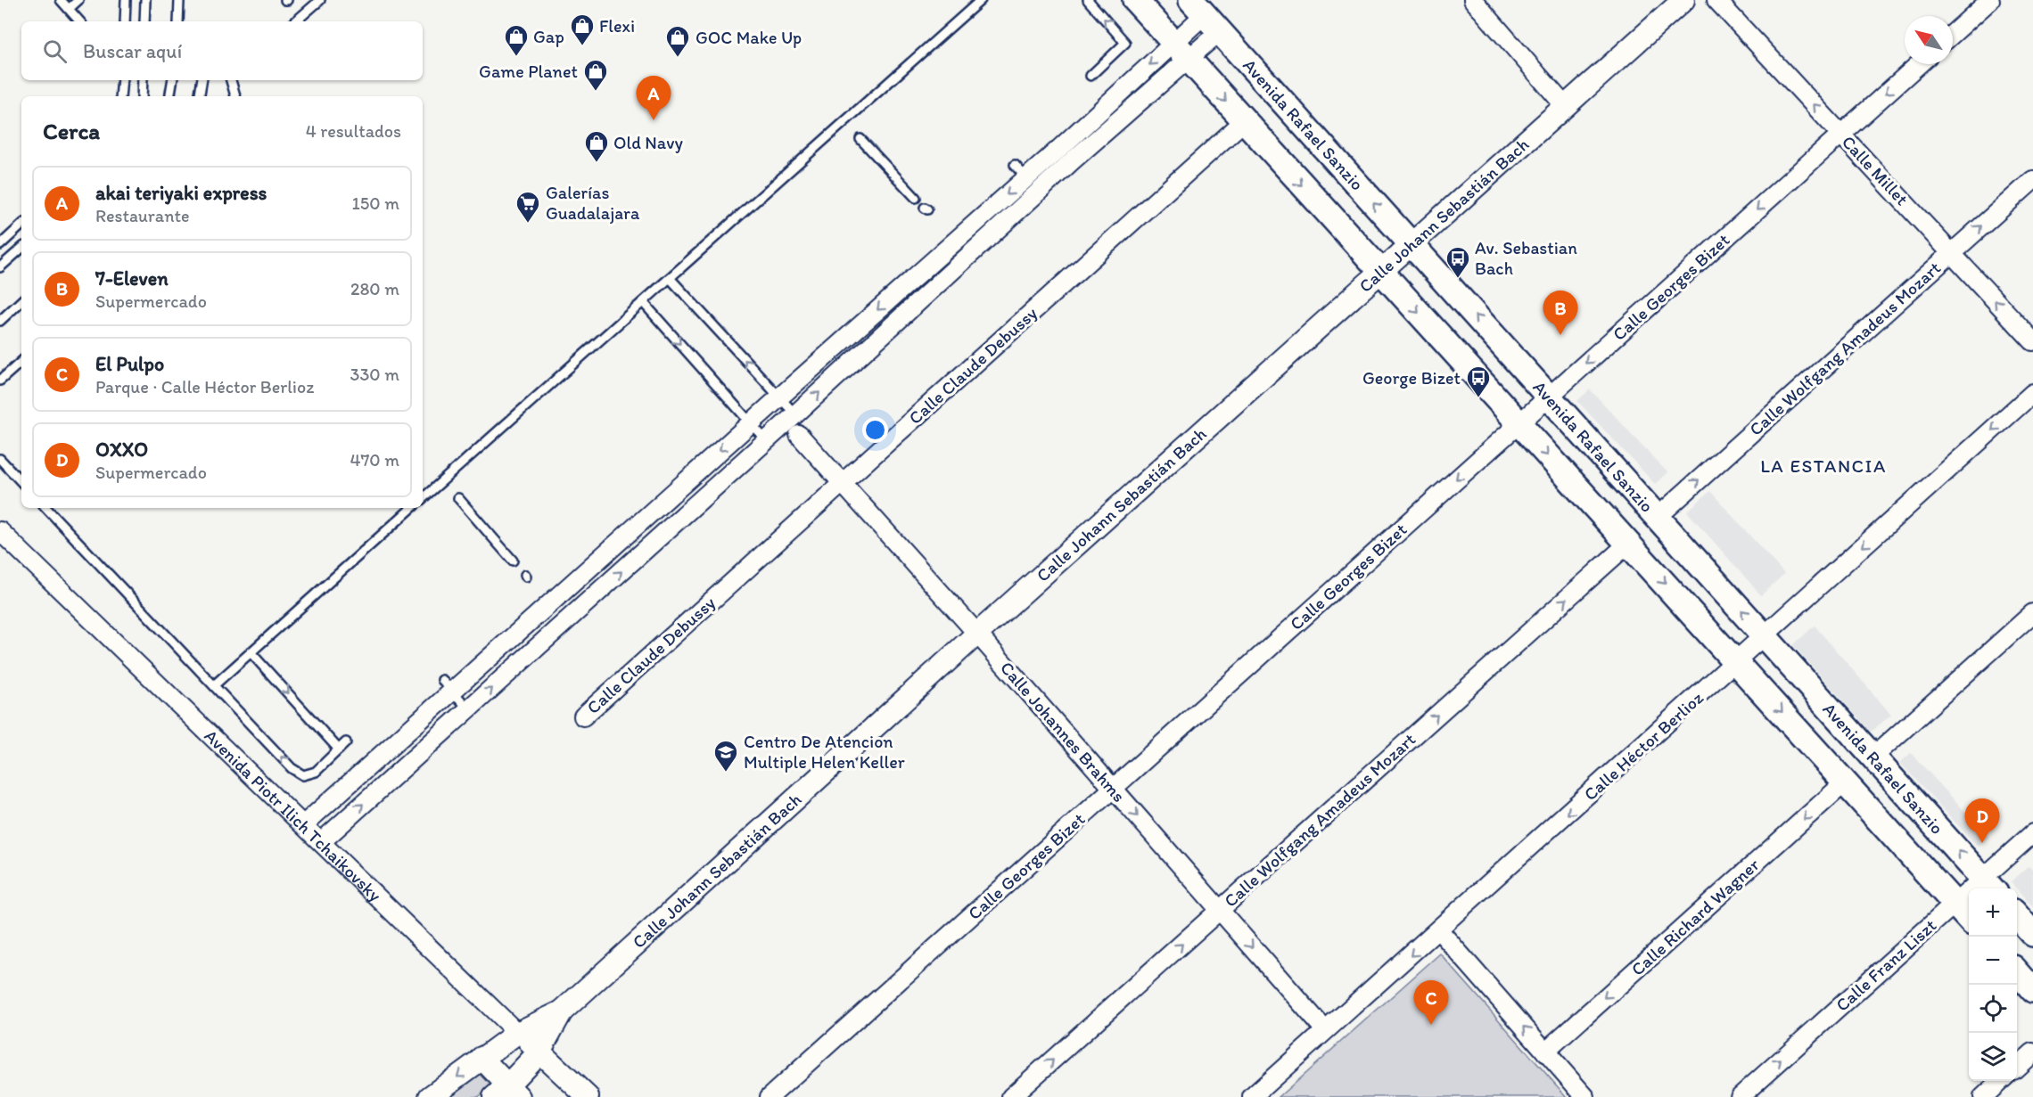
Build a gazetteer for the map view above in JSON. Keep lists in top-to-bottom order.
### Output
{
  "streets": {
    "main road": ["Avenida Rafael Sanzio"],
    "street": [
      "Calle Millet",
      "Calle Johann Sebastián Bach",
      "Calle Georges Bizet",
      "Calle Wolfgang Amadeus Mozart",
      "Calle Claude Debussy",
      "Calle Johannes Brahms",
      "Calle Héctor Berlioz",
      "Avenida Piotr Ilich Tchaikovsky",
      "Calle Richard Wagner",
      "Calle Franz Liszt"
    ]
  },
  "crossings": [
    ["Avenida Rafael Sanzio", "Calle Johann Sebastián Bach"],
    ["Avenida Rafael Sanzio", "Calle Georges Bizet"],
    ["Avenida Rafael Sanzio", "Calle Wolfgang Amadeus Mozart"],
    ["Avenida Rafael Sanzio", "Calle Héctor Berlioz"],
    ["Avenida Rafael Sanzio", "Calle Franz Liszt"],
    ["Calle Millet", "Calle Georges Bizet"],
    ["Calle Millet", "Calle Wolfgang Amadeus Mozart"],
    ["Calle Johann Sebastián Bach", "Calle Johannes Brahms"],
    ["Calle Johann Sebastián Bach", "Avenida Piotr Ilich Tchaikovsky"],
    ["Calle Georges Bizet", "Calle Johannes Brahms"],
    ["Calle Wolfgang Amadeus Mozart", "Calle Johannes Brahms"],
    ["Calle Claude Debussy", "Calle Johannes Brahms"],
    ["Calle Johannes Brahms", "Calle Héctor Berlioz"]
  ],
  "one_way": [
    "Calle Millet",
    "Calle Georges Bizet",
    "Calle Wolfgang Amadeus Mozart",
    "Calle Johannes Brahms",
    "Calle Héctor Berlioz",
    "Calle Richard Wagner",
    "Calle Franz Liszt"
  ],
  "districts": ["LA ESTANCIA"],
  "places": {
    "shop": [
      "Flexi",
      "Gap",
      "GOC Make Up",
      "Game Planet",
      "Old Navy"
    ],
    "supermarket": ["Galerías Guadalajara"],
    "bus stop": ["Av. Sebastian Bach", "George Bizet"],
    "school or university": ["Centro De Atencion Multiple Helen Keller"]
  },
  "north": "top left",
  "page": {
    "search": "Buscar aquí",
    "pins": [
      "A",
      "B",
      "D",
      "C"
    ],
    "heading": ["Cerca", "4 resultados"],
    "list": [
      {
        "mark": "A",
        "name": "akai teriyaki express",
        "note": "Restaurante",
        "value": "150 m"
      },
      {
        "mark": "B",
        "name": "7-Eleven",
        "note": "Supermercado",
        "value": "280 m"
      },
      {
        "mark": "C",
        "name": "El Pulpo",
        "note": "Parque · Calle Héctor Berlioz",
        "value": "330 m"
      },
      {
        "mark": "D",
        "name": "OXXO",
        "note": "Supermercado",
        "value": "470 m"
      }
    ],
    "map_buttons": ["+", "−"]
  }
}
